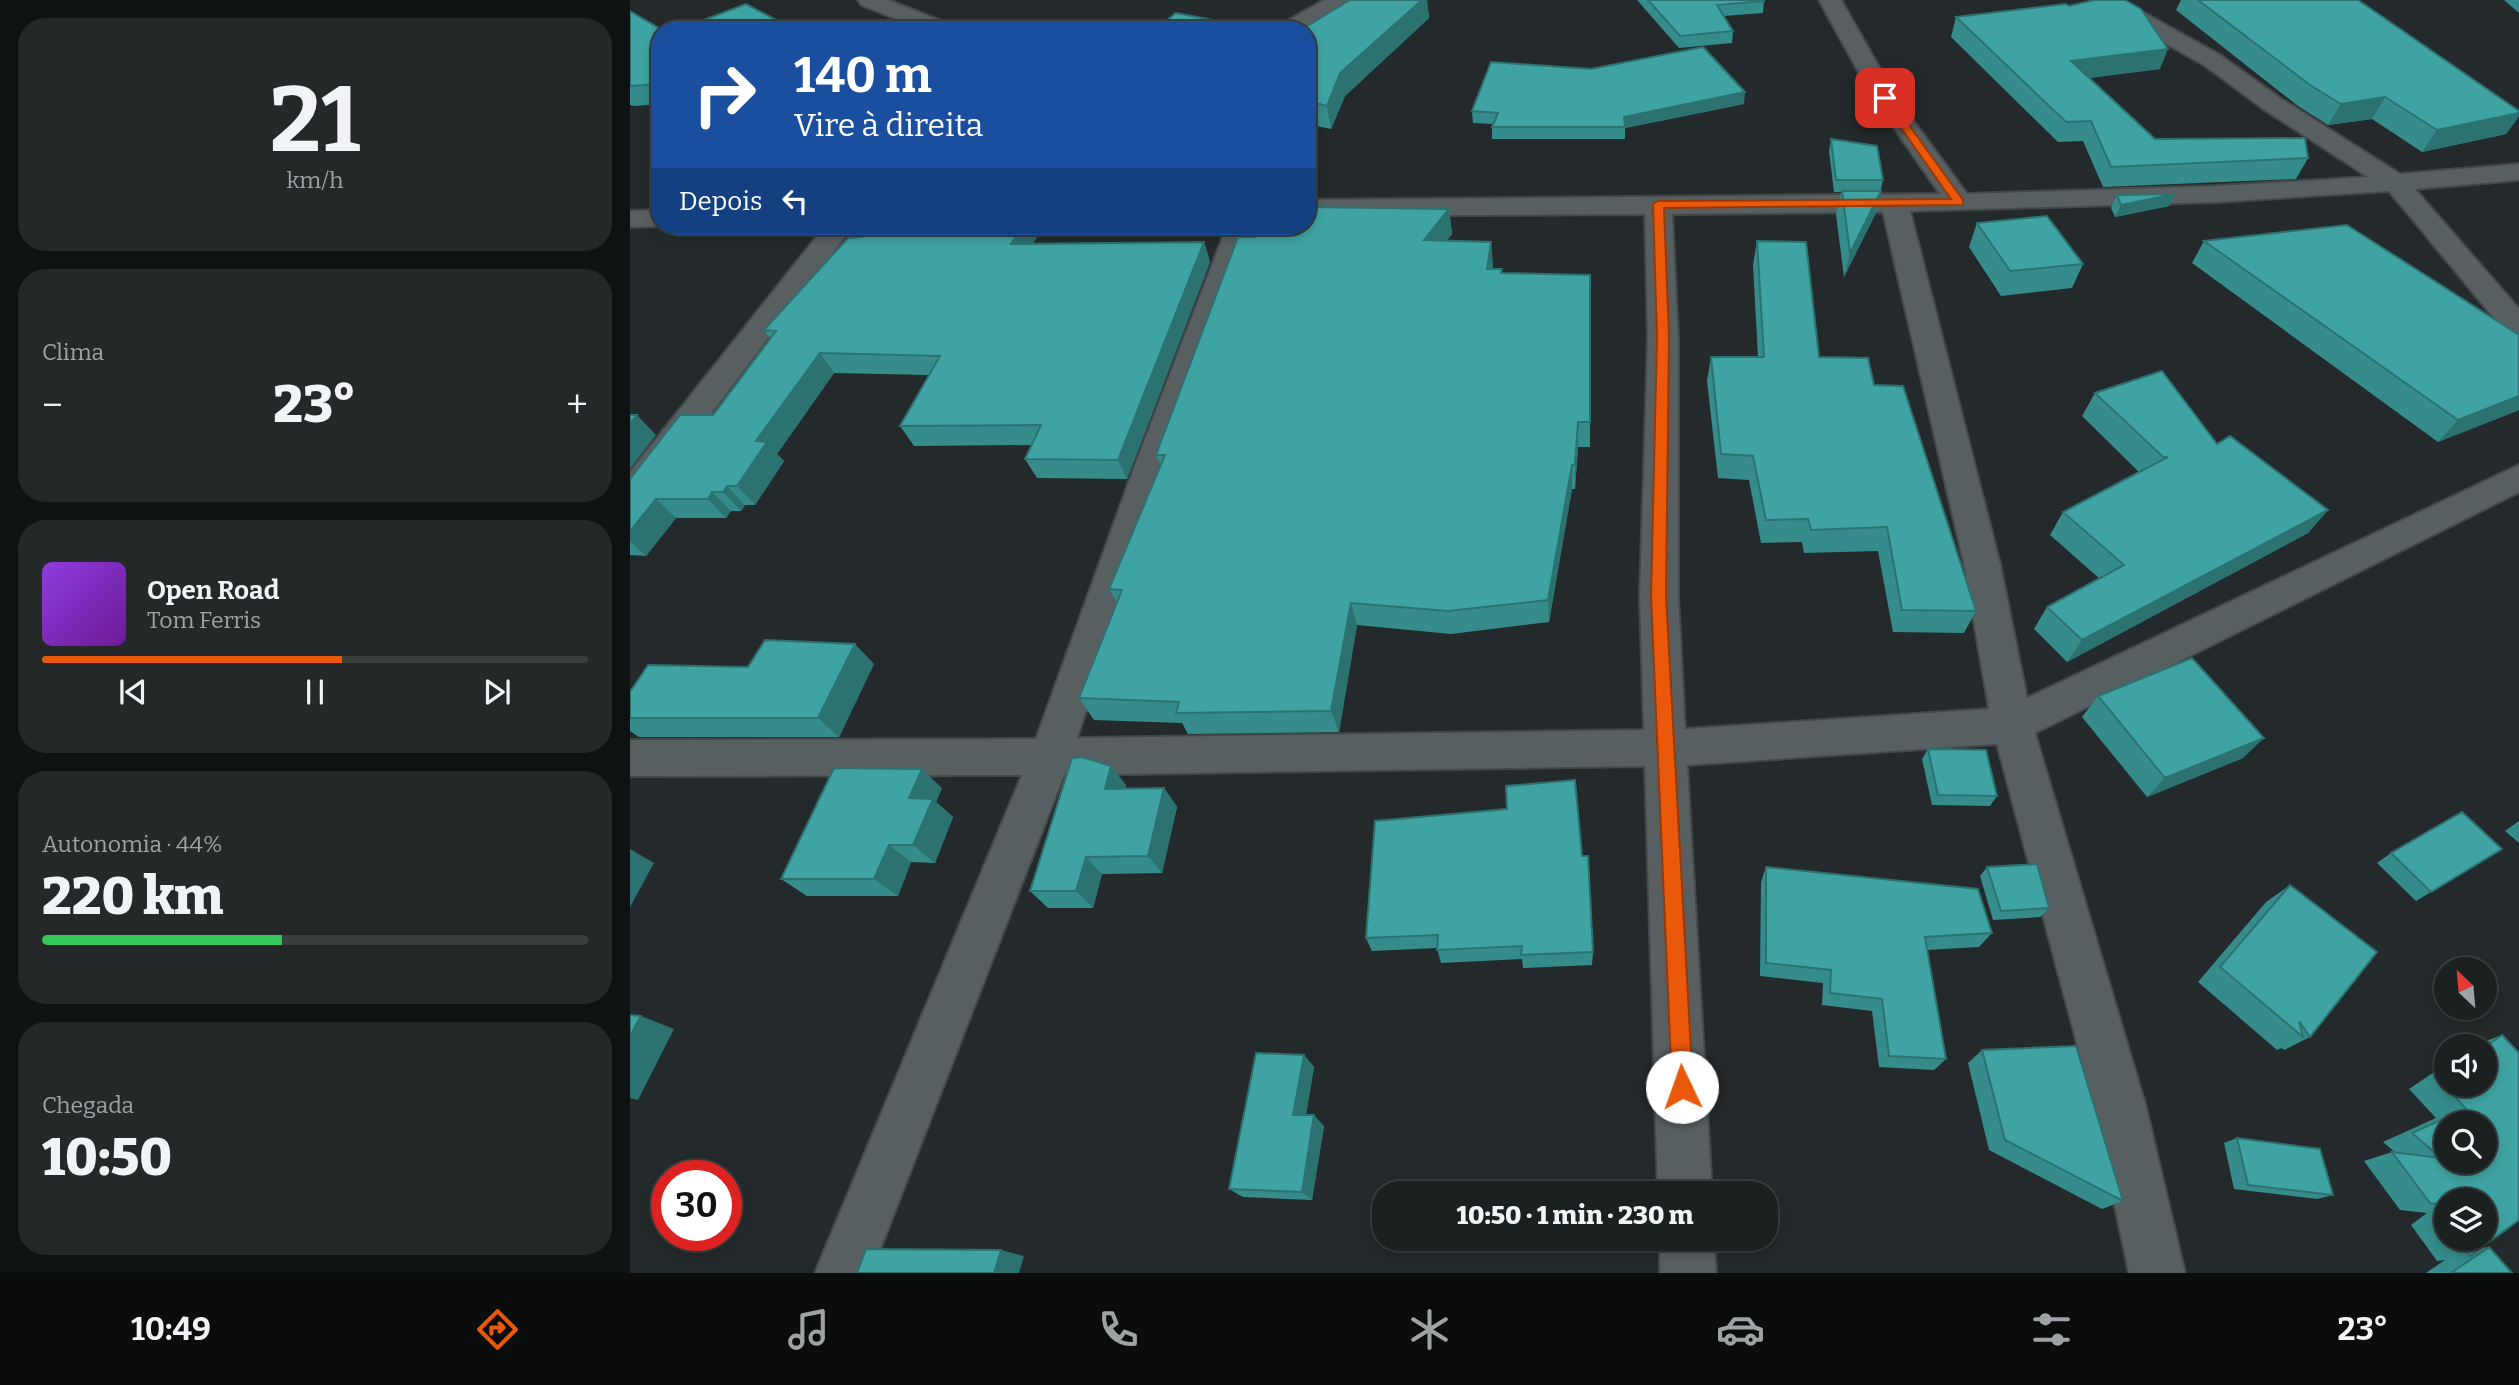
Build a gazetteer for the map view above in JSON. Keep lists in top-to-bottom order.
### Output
{
  "north": "top left",
  "page": {
    "tile": [
      ["21", "km/h"],
      "Clima",
      ["Autonomia · 44%", "220 km"],
      ["Chegada", "10:50"]
    ],
    "turn": ["140 m", "Vire à direita"],
    "then": "Depois",
    "heat": ["−", "23°", "+"],
    "song": ["Open Road", "Tom Ferris"],
    "limit": "30",
    "trip": "10:50 · 1 min · 230 m",
    "tabs": ["10:49", "23°"]
  }
}
